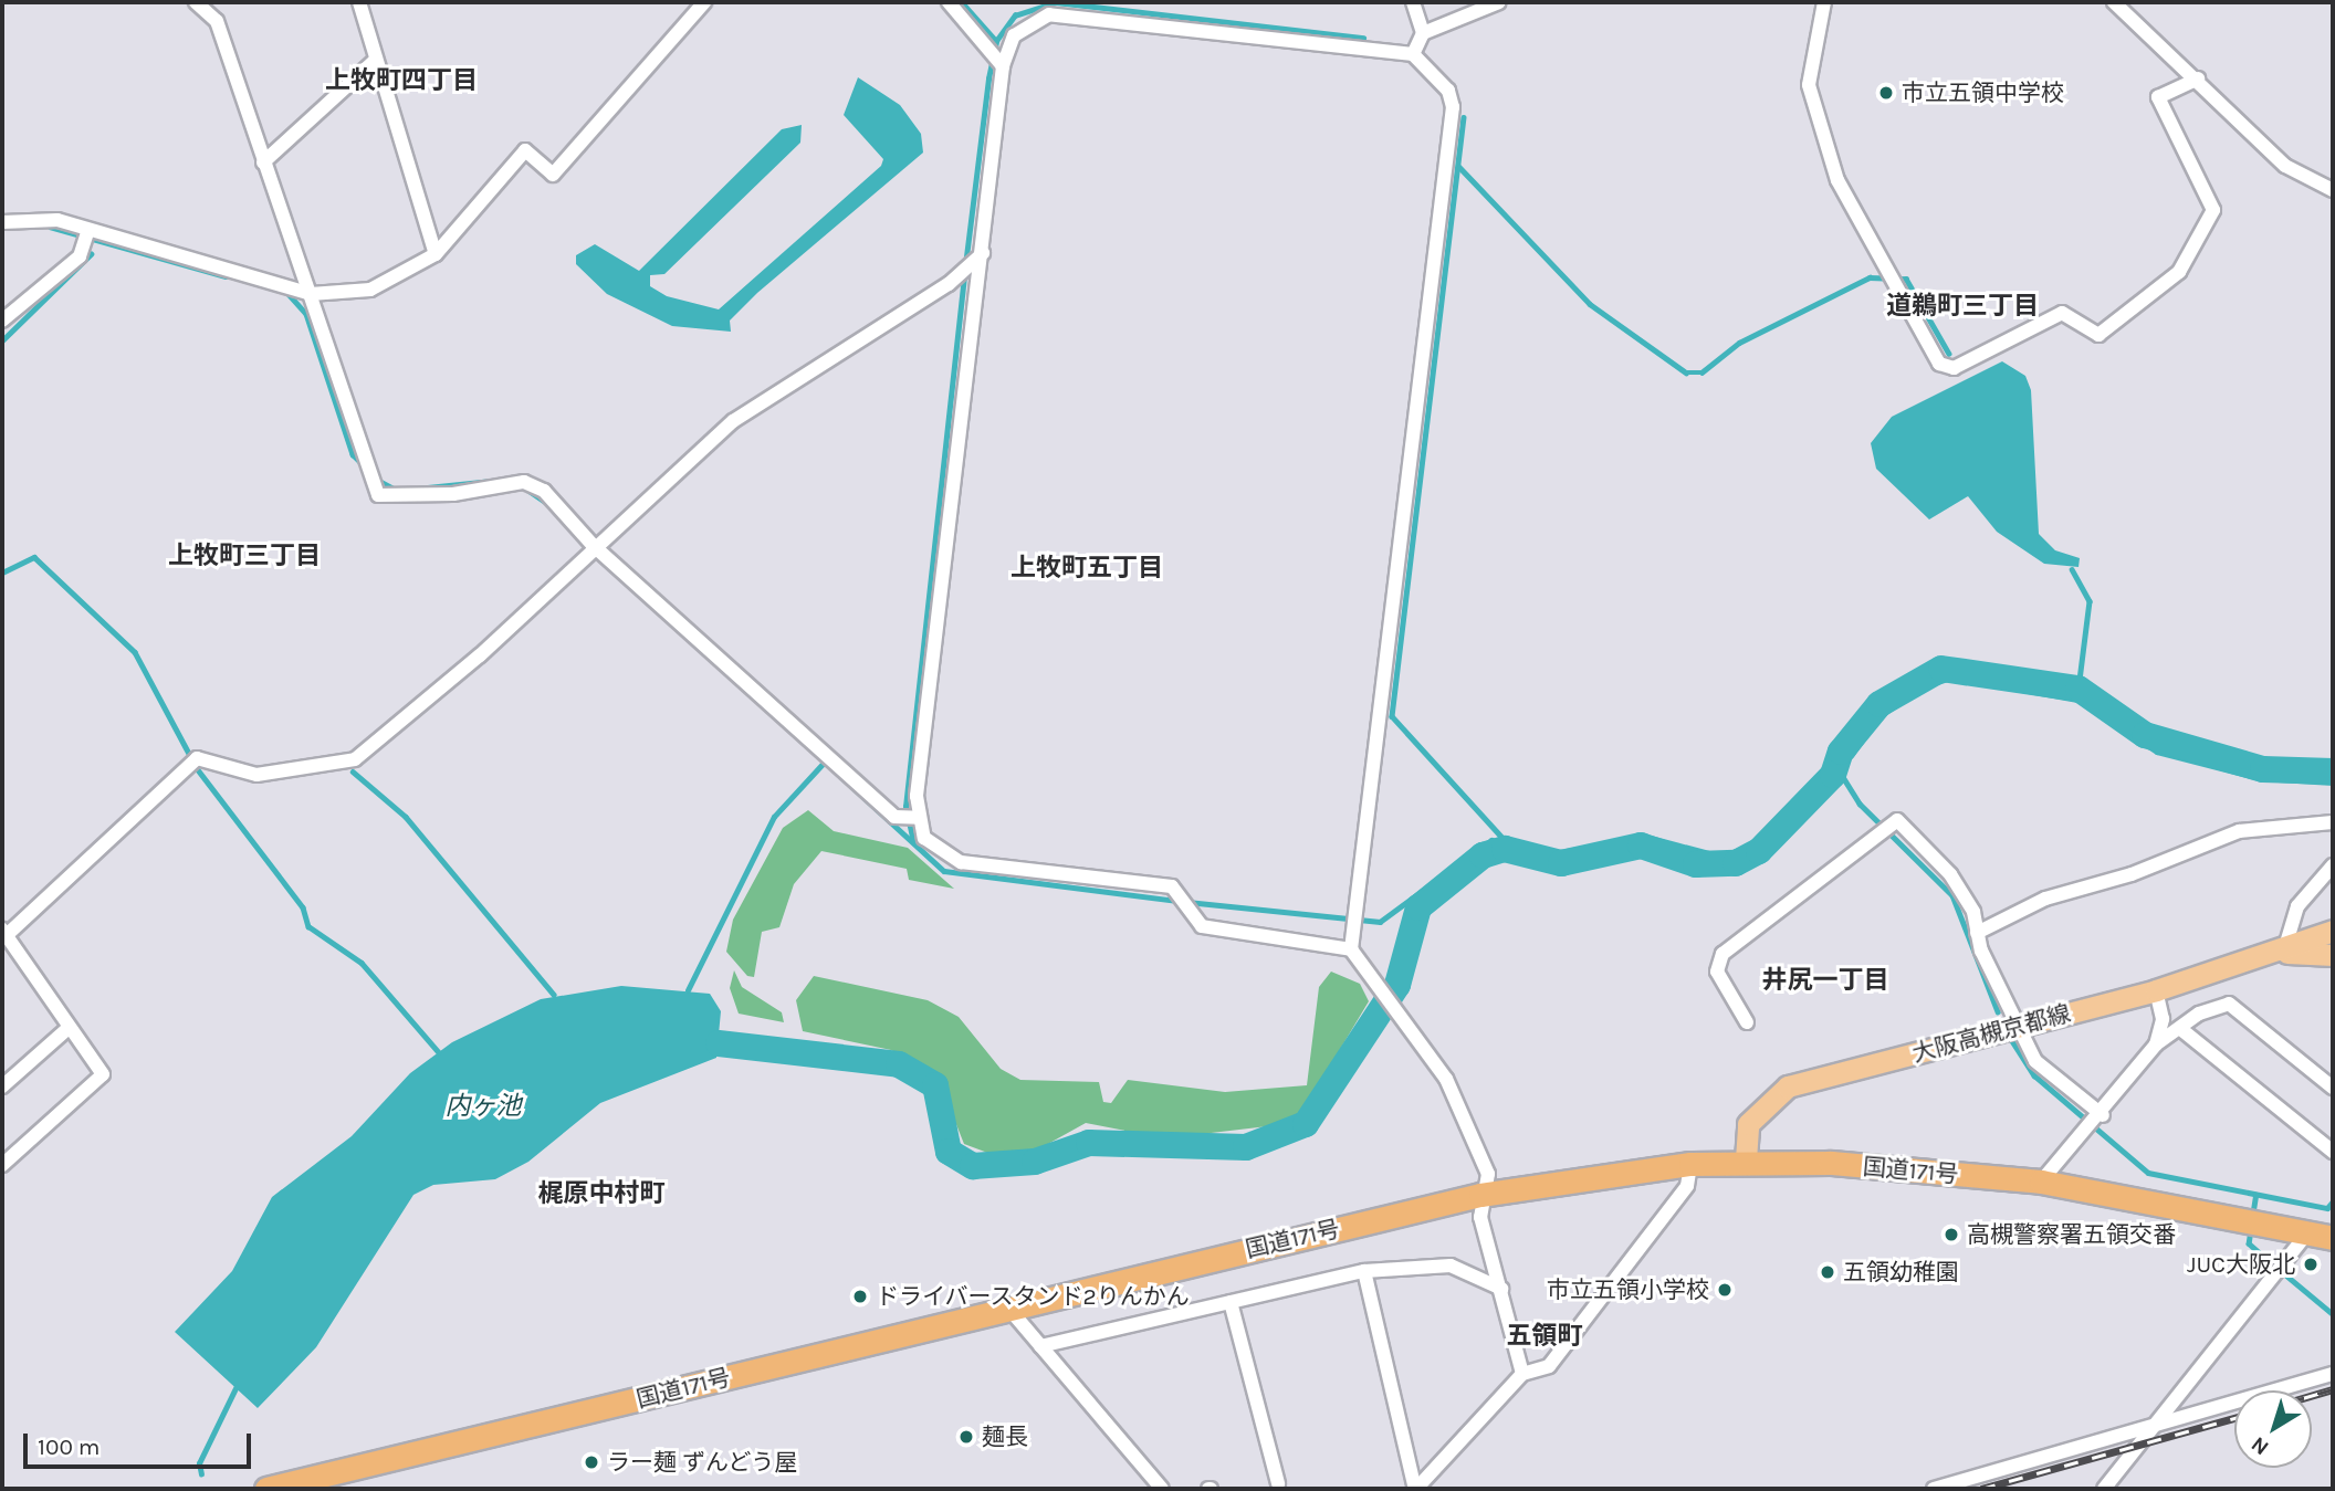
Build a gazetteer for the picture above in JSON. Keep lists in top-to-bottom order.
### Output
{
  "streets": {
    "highway": ["国道171号"],
    "main road": ["大阪高槻京都線"]
  },
  "crossings": [
    ["大阪高槻京都線", "国道171号"]
  ],
  "districts": [
    "上牧町四丁目",
    "道鵜町三丁目",
    "上牧町三丁目",
    "上牧町五丁目",
    "井尻一丁目",
    "梶原中村町",
    "五領町"
  ],
  "water": ["内ヶ池"],
  "places": [
    "市立五領中学校",
    "高槻警察署五領交番",
    "JUC大阪北",
    "五領幼稚園",
    "市立五領小学校",
    "ドライバースタンド2りんかん",
    "麺長",
    "ラー麺 ずんどう屋"
  ],
  "scale_bar": "100 m",
  "north": "bottom left"
}
